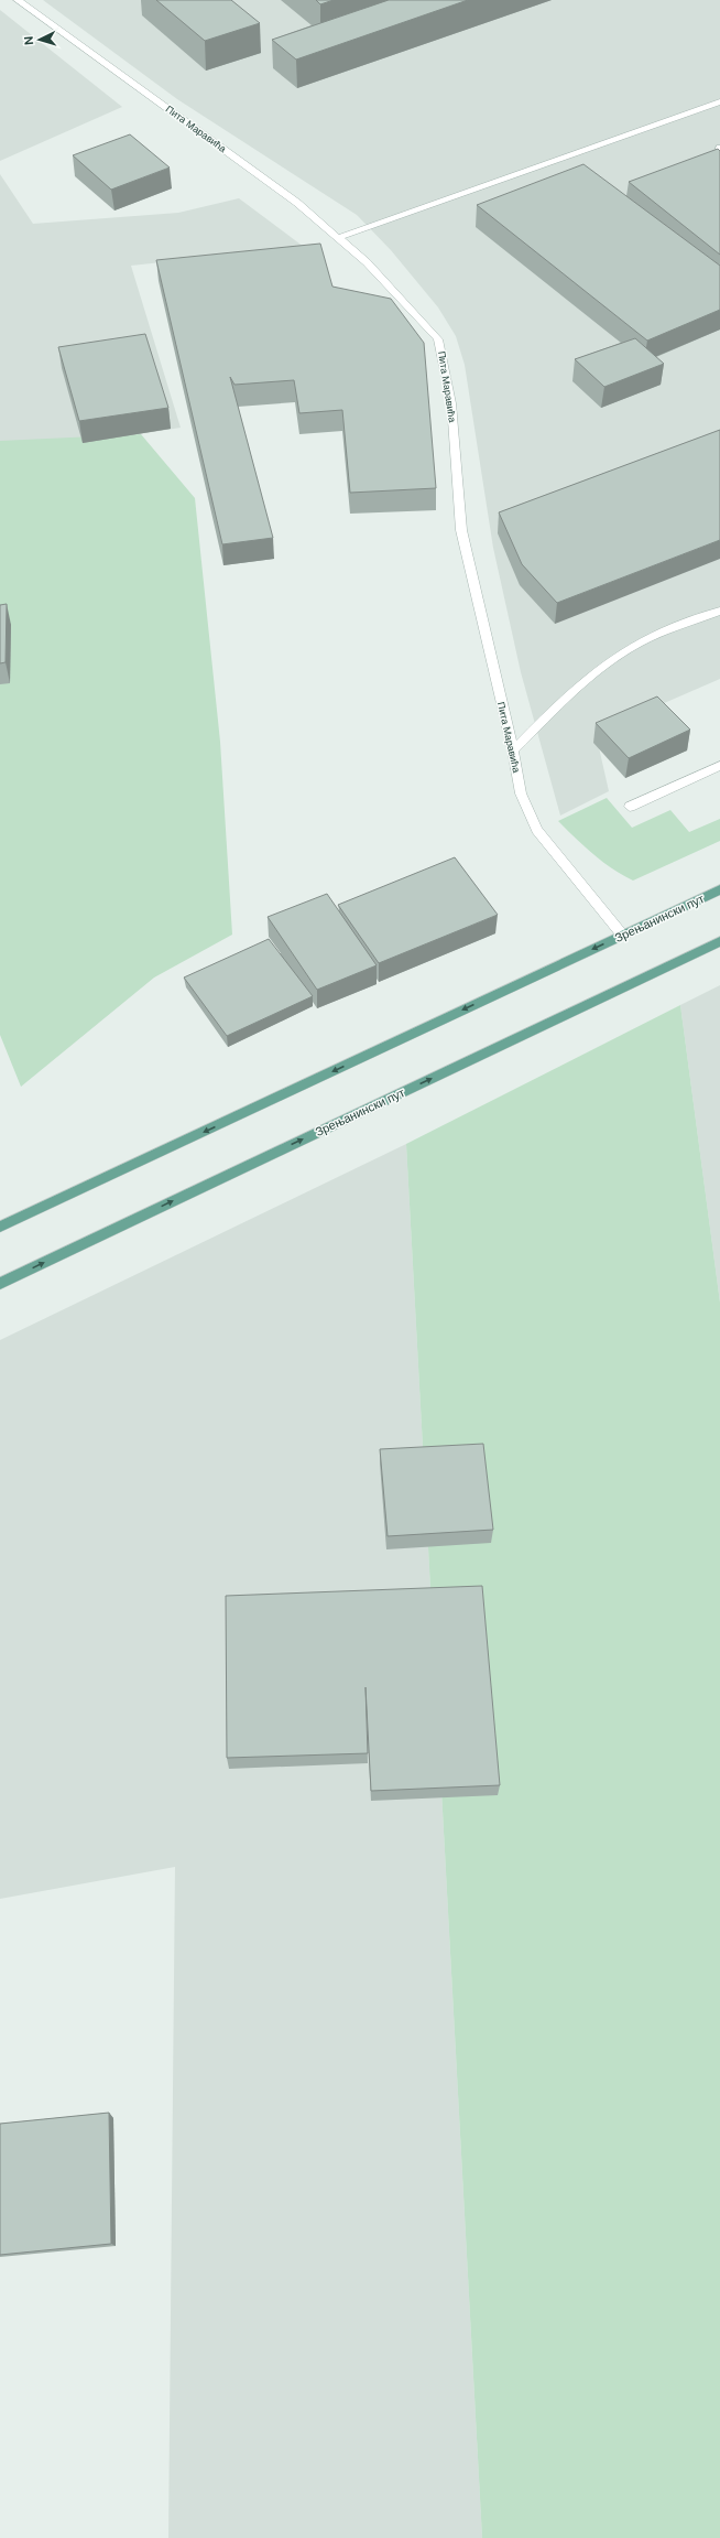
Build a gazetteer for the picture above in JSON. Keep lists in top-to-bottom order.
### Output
{
  "streets": {
    "main road": ["Зрењанински пут"],
    "lane": ["Пита Маравића"]
  },
  "crossings": [
    ["Пита Маравића", "Зрењанински пут"]
  ],
  "north": "left"
}
